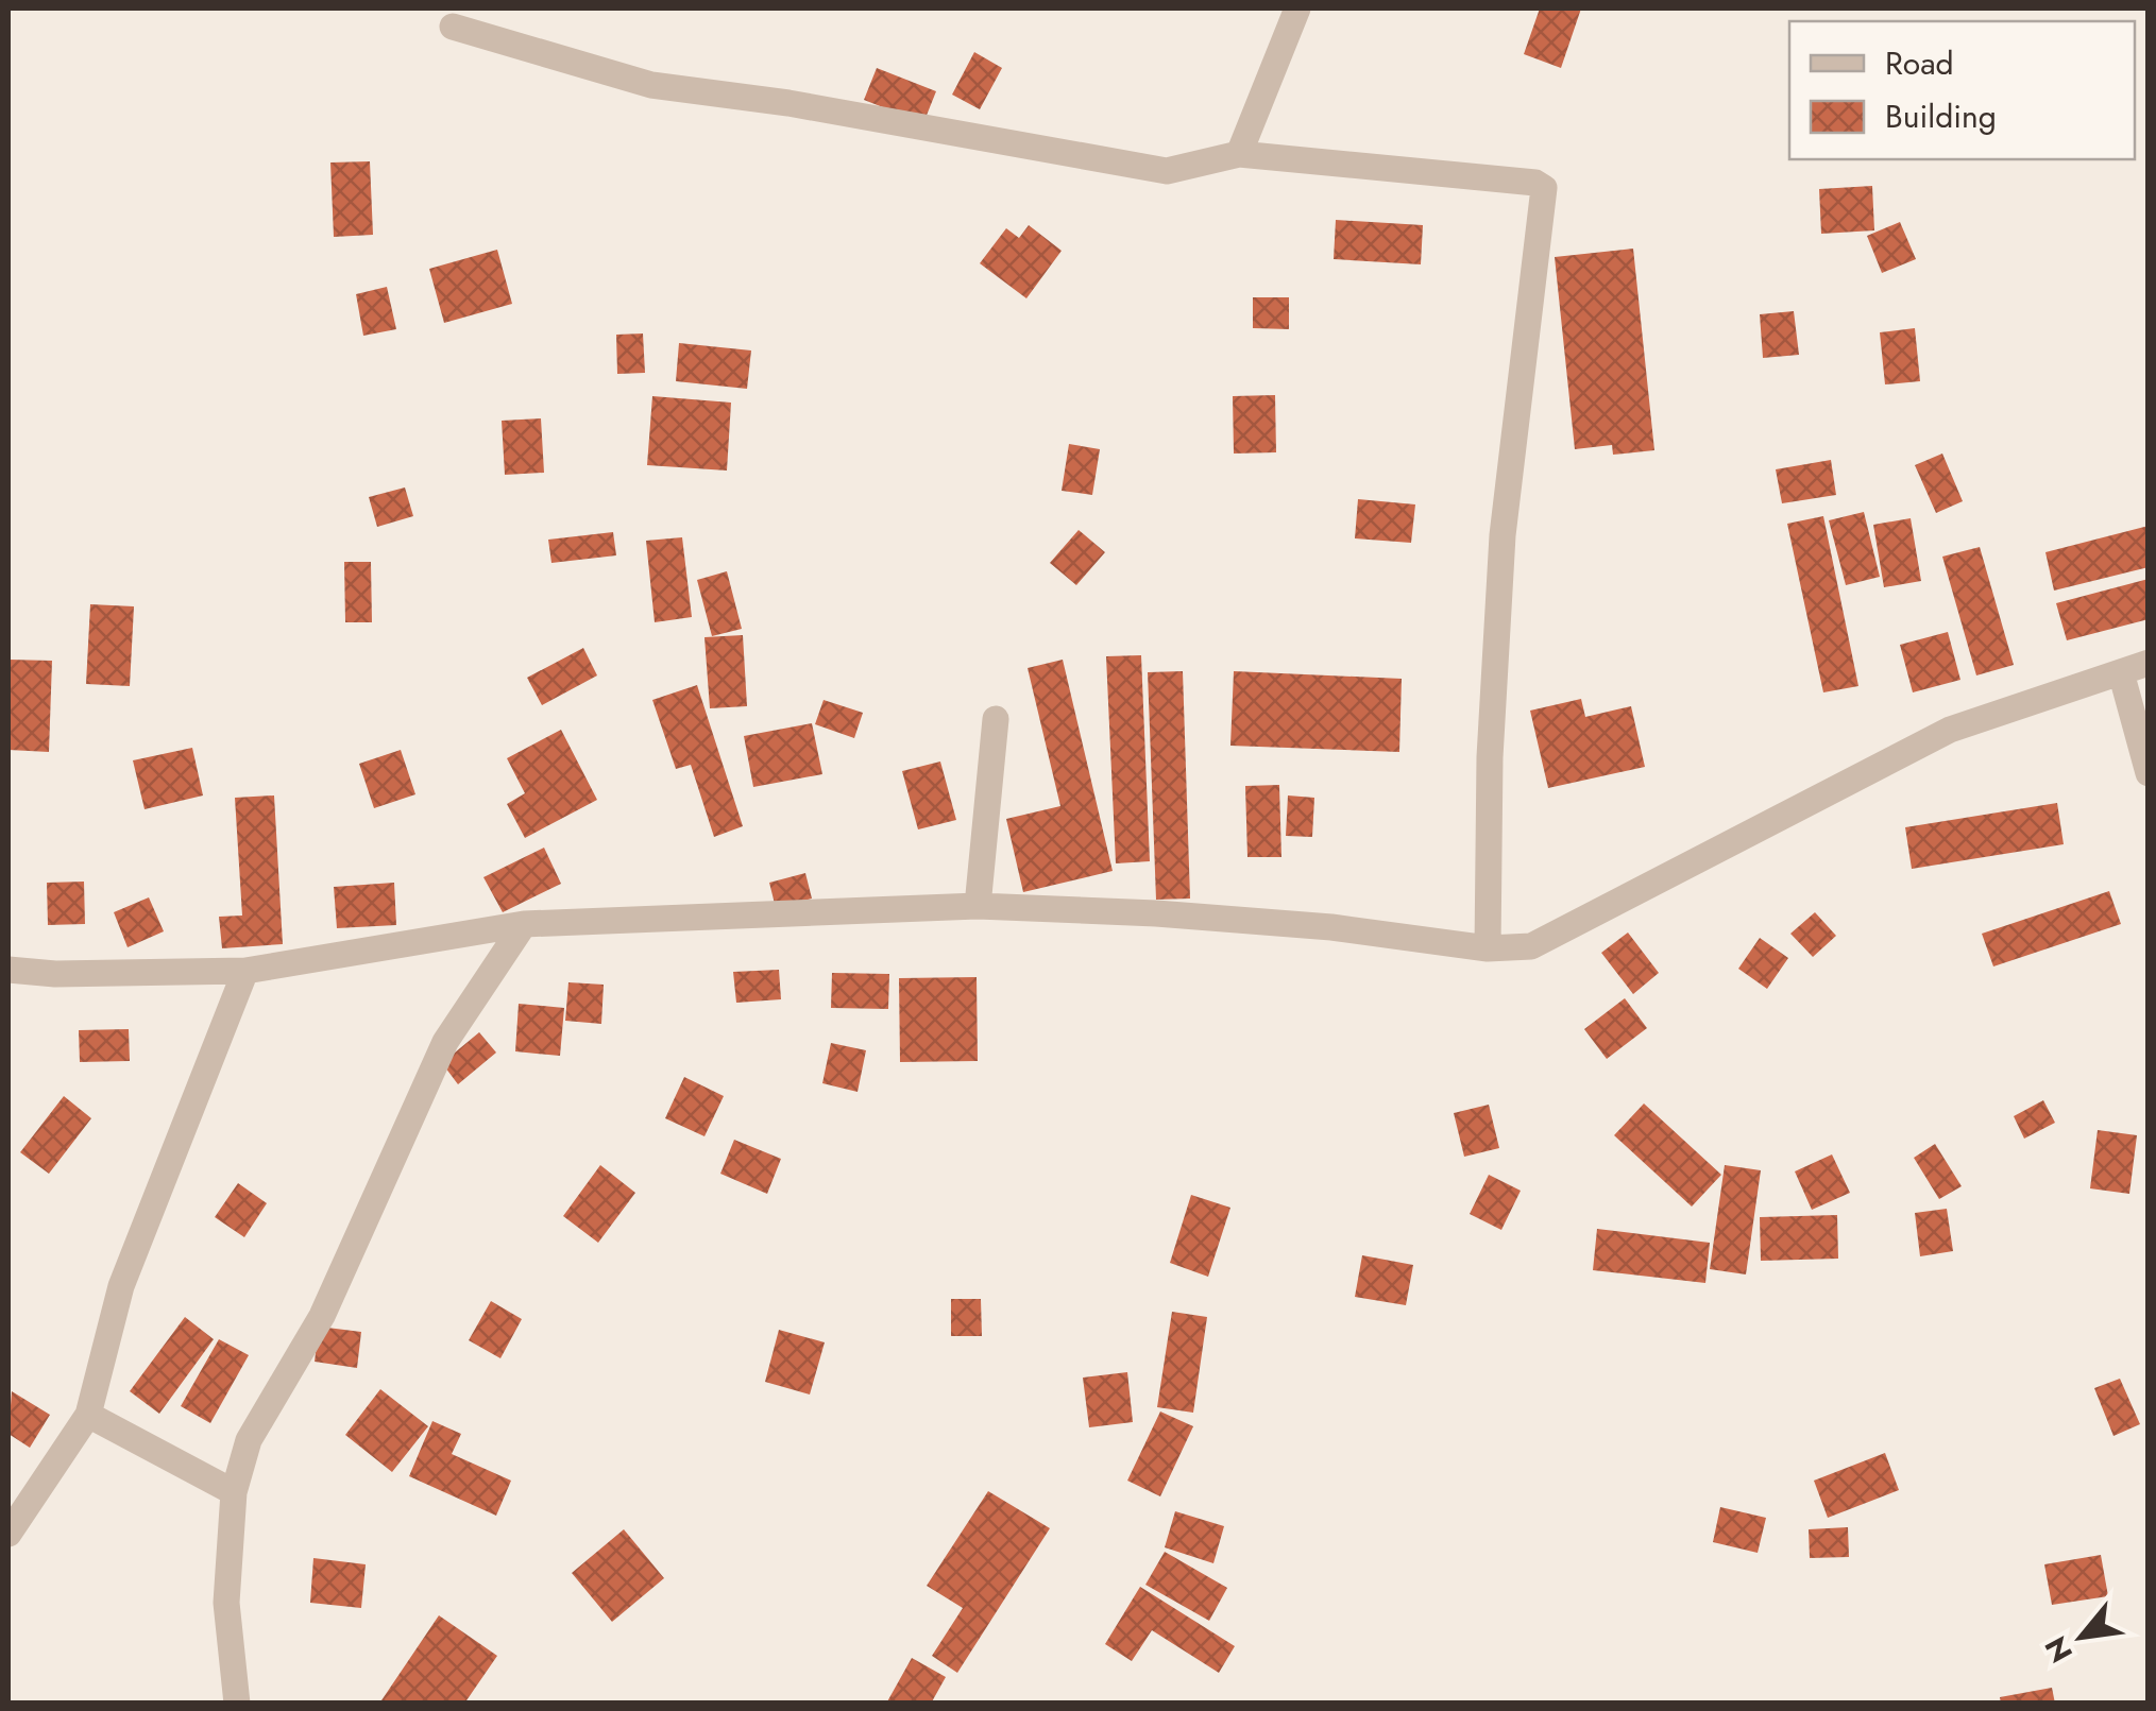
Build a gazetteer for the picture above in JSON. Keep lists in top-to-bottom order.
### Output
{
  "legend": ["Road", "Building"],
  "north": "bottom left"
}
